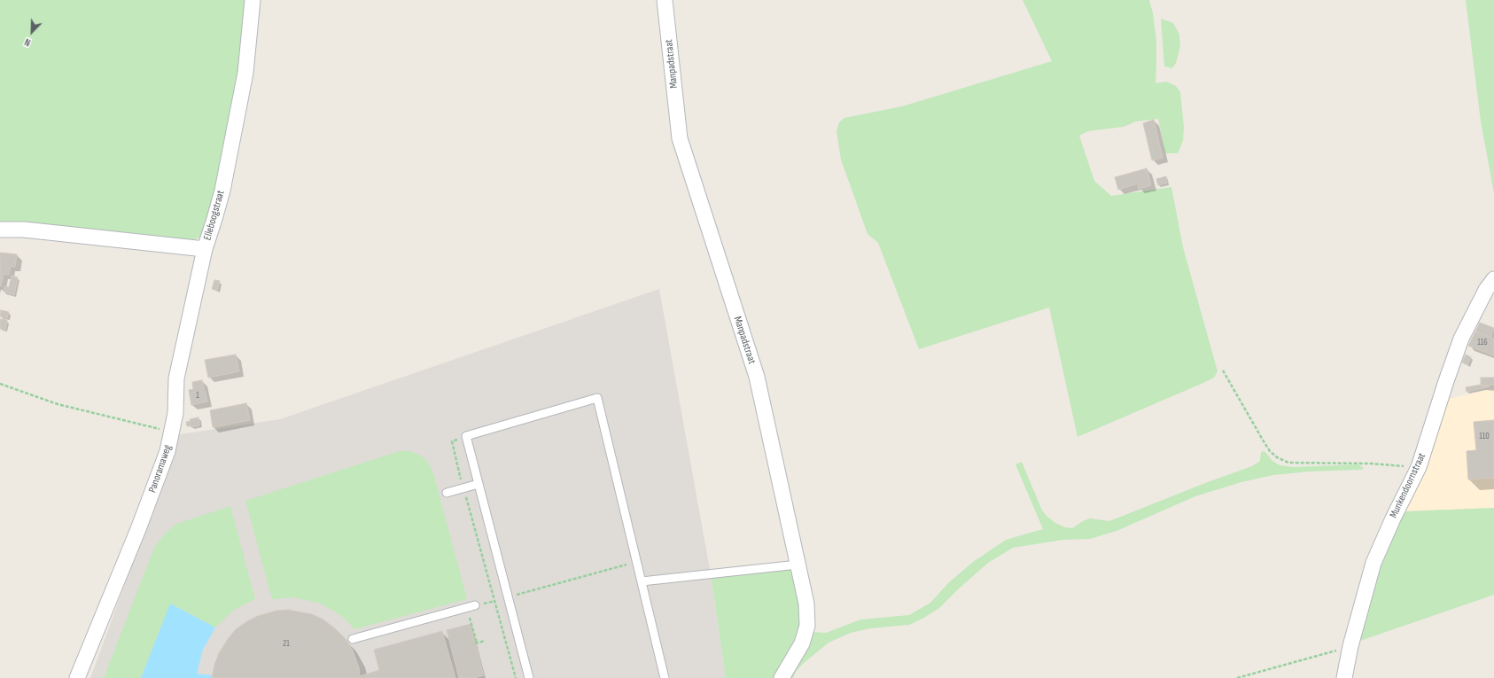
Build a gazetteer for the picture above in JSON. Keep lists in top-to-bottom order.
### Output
{
  "streets": {
    "street": [
      "Manpadstraat",
      "Elleboogstraat",
      "Panoramaweg",
      "Munkendoornstraat"
    ]
  },
  "crossings": [
    ["Elleboogstraat", "Panoramaweg"]
  ],
  "house_numbers": [
    "116",
    "1",
    "110",
    "21"
  ],
  "north": "bottom left"
}
